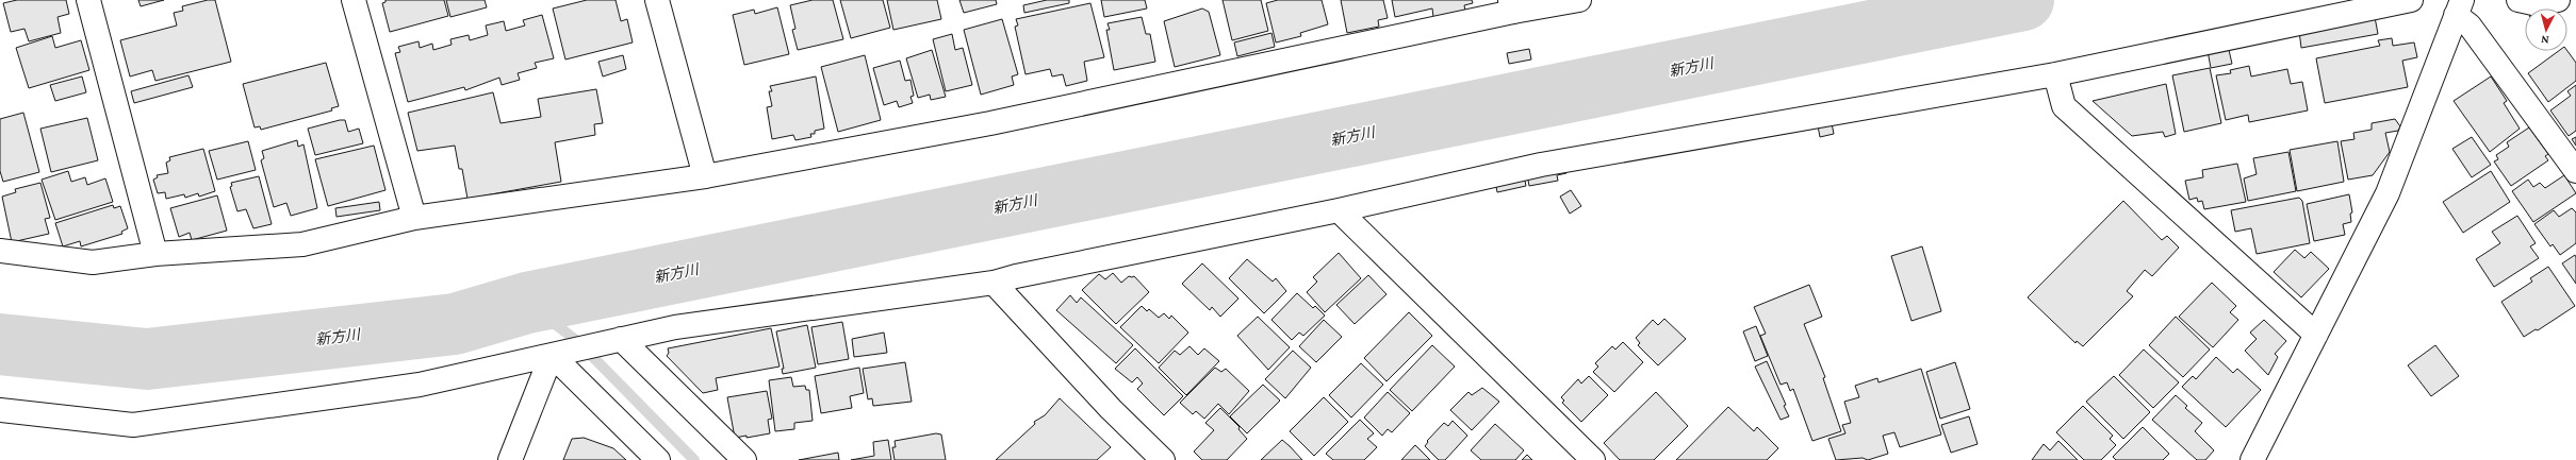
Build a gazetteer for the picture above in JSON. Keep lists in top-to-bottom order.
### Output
{
  "water": ["新方川"],
  "north": "bottom"
}
